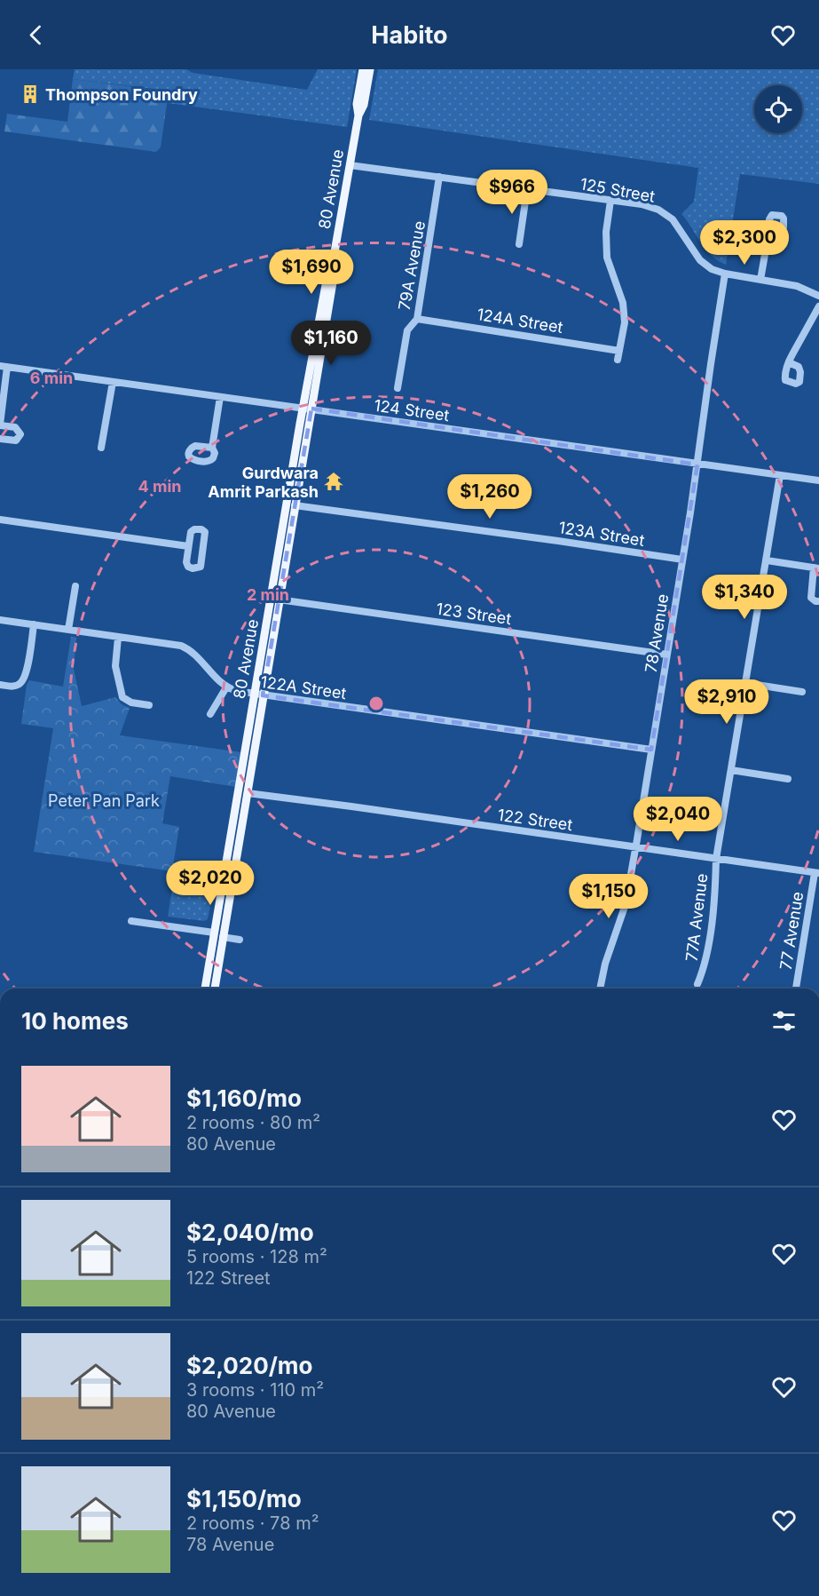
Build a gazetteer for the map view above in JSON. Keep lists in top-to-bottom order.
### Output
{
  "streets": {
    "main road": ["80 Avenue"],
    "street": [
      "125 Street",
      "79A Avenue",
      "124A Street",
      "124 Street",
      "123A Street",
      "123 Street",
      "78 Avenue",
      "122A Street",
      "122 Street",
      "77A Avenue",
      "77 Avenue"
    ]
  },
  "crossings": [
    ["80 Avenue", "125 Street"],
    ["80 Avenue", "124 Street"],
    ["80 Avenue", "123A Street"],
    ["80 Avenue", "123 Street"],
    ["80 Avenue", "122A Street"],
    ["80 Avenue", "122 Street"],
    ["125 Street", "79A Avenue"],
    ["125 Street", "78 Avenue"],
    ["79A Avenue", "124A Street"],
    ["124 Street", "78 Avenue"],
    ["124 Street", "77A Avenue"],
    ["123A Street", "78 Avenue"],
    ["123 Street", "78 Avenue"],
    ["78 Avenue", "122A Street"],
    ["78 Avenue", "122 Street"],
    ["122 Street", "77A Avenue"],
    ["122 Street", "77 Avenue"]
  ],
  "parks": ["Peter Pan Park"],
  "places": {
    "building": ["Thompson Foundry"],
    "temple": ["Gurdwara Amrit Parkash"]
  },
  "page": {
    "header": "Habito",
    "price": [
      "$966",
      "$2,300",
      "$1,690",
      "$1,160",
      "$1,260",
      "$1,340",
      "$2,910",
      "$2,040",
      "$2,020",
      "$1,150"
    ],
    "heading": "10 homes",
    "list": [
      {
        "name": "$1,160/mo",
        "note": "2 rooms · 80 m² · 80 Avenue"
      },
      {
        "name": "$2,040/mo",
        "note": "5 rooms · 128 m² · 122 Street"
      },
      {
        "name": "$2,020/mo",
        "note": "3 rooms · 110 m² · 80 Avenue"
      },
      {
        "name": "$1,150/mo",
        "note": "2 rooms · 78 m² · 78 Avenue"
      }
    ]
  },
  "rings": ["6 min", "4 min", "2 min"]
}
